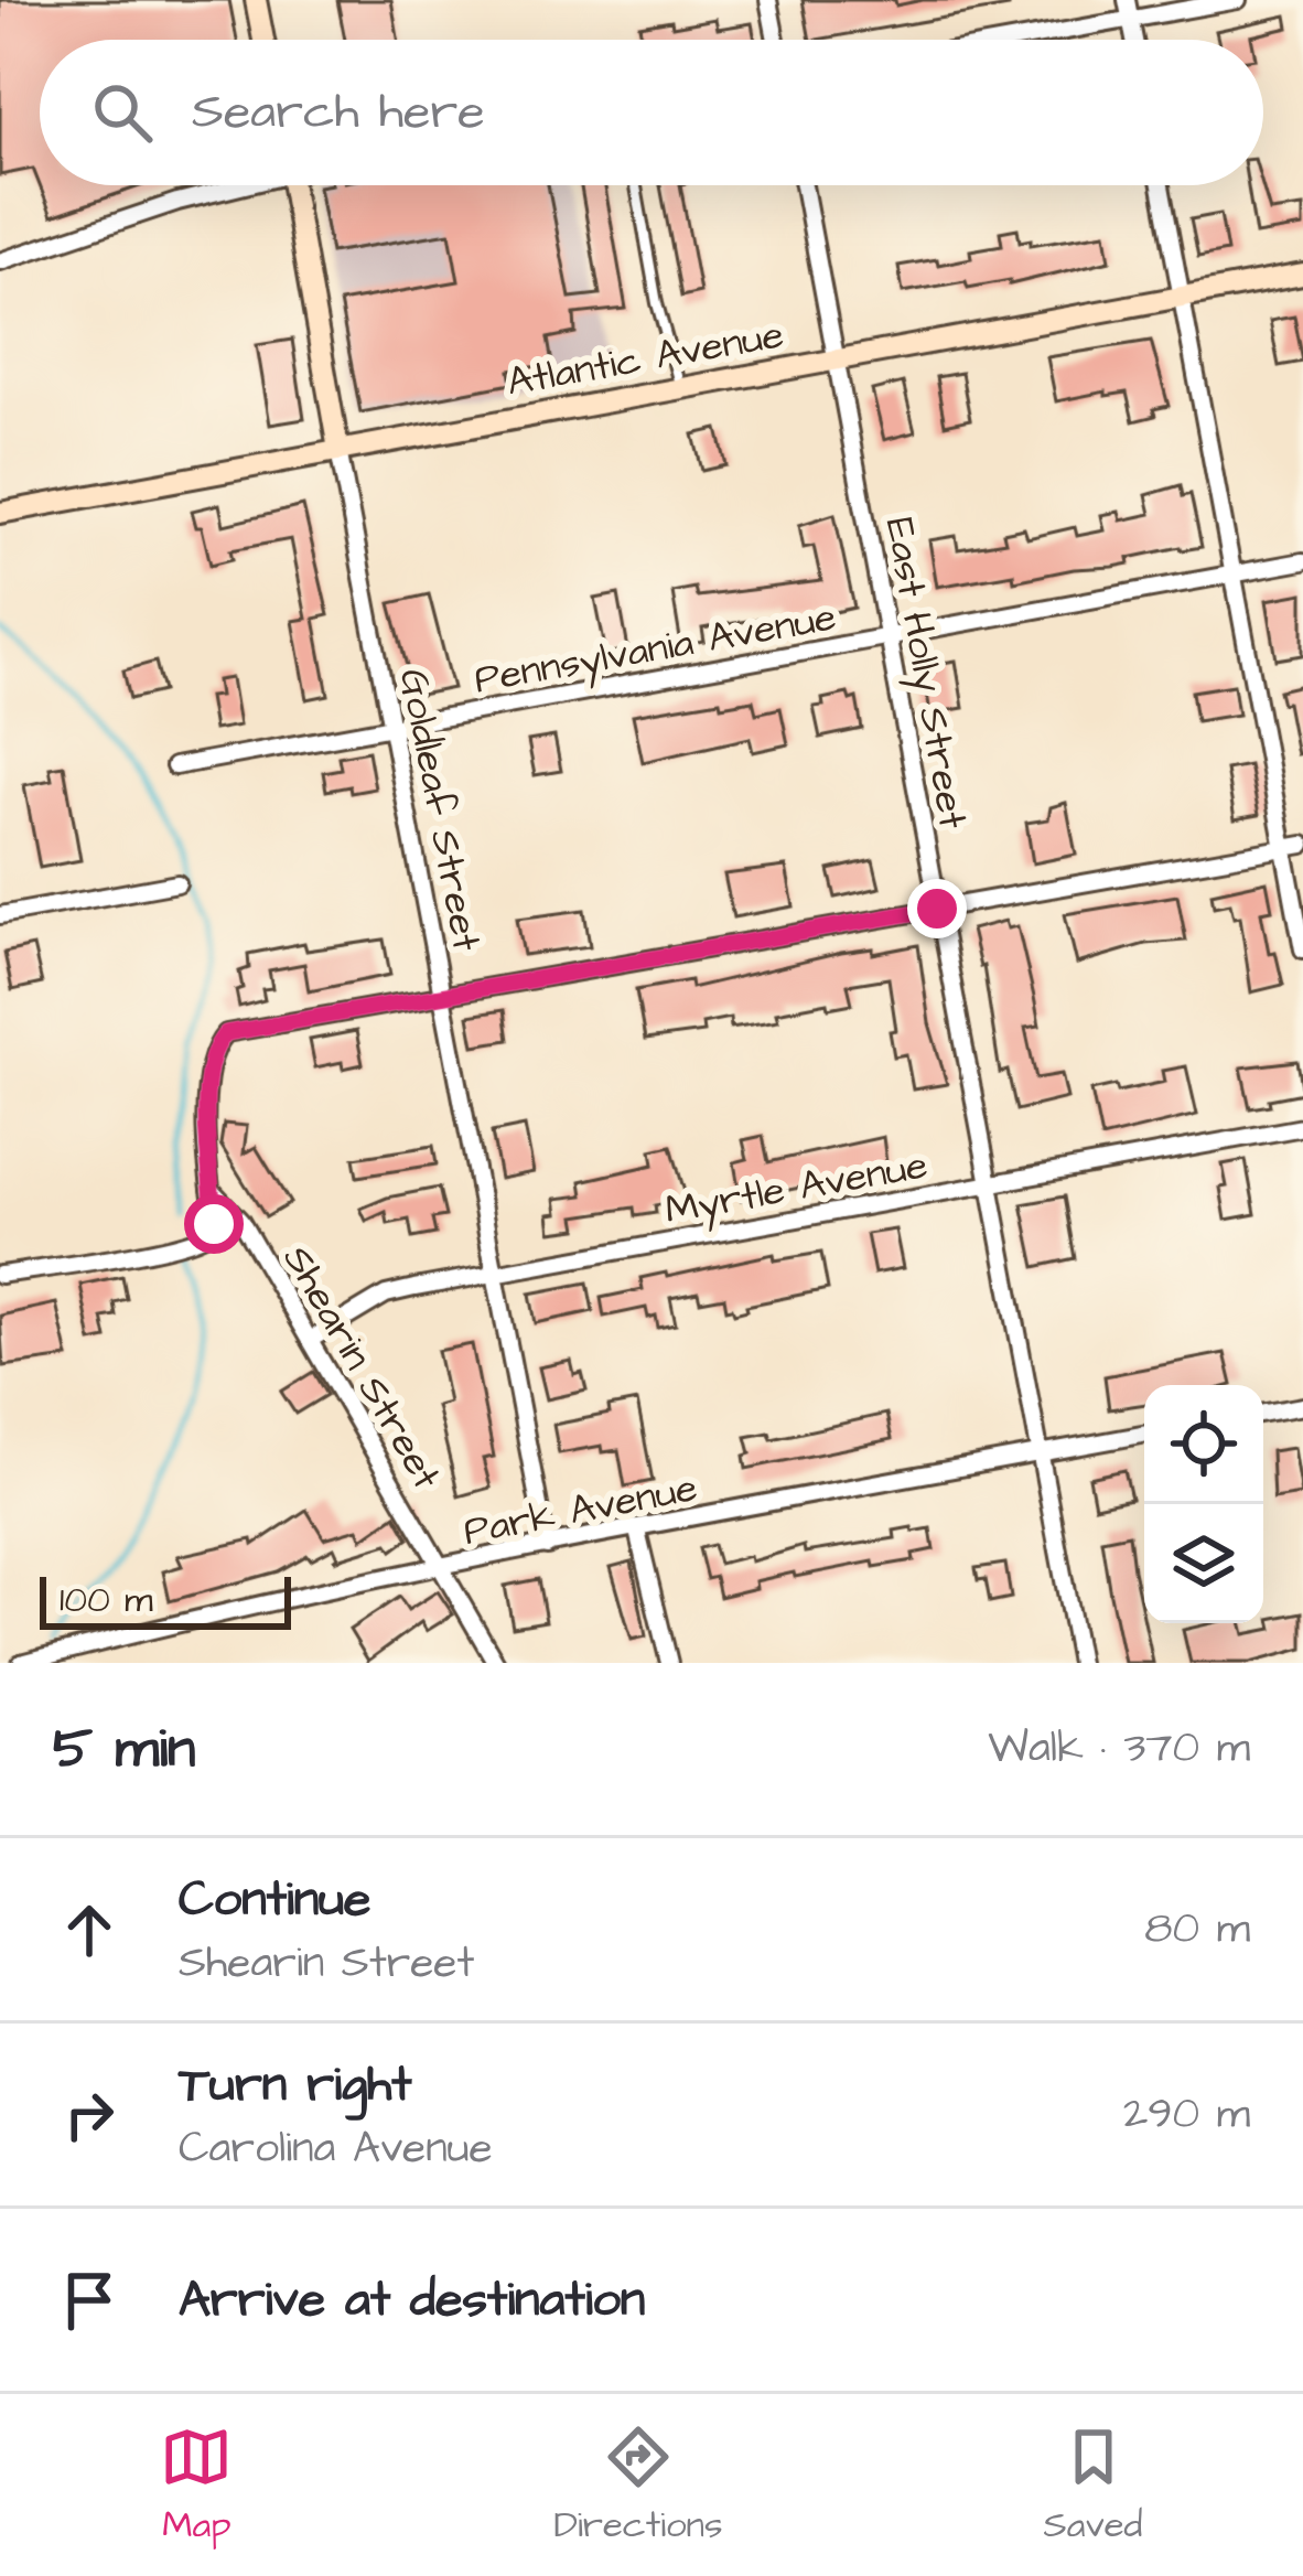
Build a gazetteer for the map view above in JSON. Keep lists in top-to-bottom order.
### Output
{
  "streets": {
    "main road": ["Atlantic Avenue", "Goldleaf Street"],
    "street": [
      "Pennsylvania Avenue",
      "East Holly Street",
      "Myrtle Avenue",
      "Shearin Street",
      "Park Avenue"
    ]
  },
  "crossings": [
    ["Atlantic Avenue", "East Holly Street"],
    ["Atlantic Avenue", "Goldleaf Street"],
    ["Pennsylvania Avenue", "East Holly Street"],
    ["Pennsylvania Avenue", "Goldleaf Street"],
    ["East Holly Street", "Myrtle Avenue"],
    ["East Holly Street", "Park Avenue"],
    ["Goldleaf Street", "Myrtle Avenue"],
    ["Goldleaf Street", "Park Avenue"],
    ["Myrtle Avenue", "Shearin Street"],
    ["Shearin Street", "Park Avenue"]
  ],
  "scale_bar": "100 m",
  "page": {
    "search": "Search here",
    "scale": "100 m",
    "heading": ["5 min", "Walk · 370 m"],
    "list": [
      ["Continue", "Shearin Street", "80 m"],
      ["Turn right", "Carolina Avenue", "290 m"],
      "Arrive at destination"
    ],
    "nav": ["Map", "Directions", "Saved"]
  }
}
